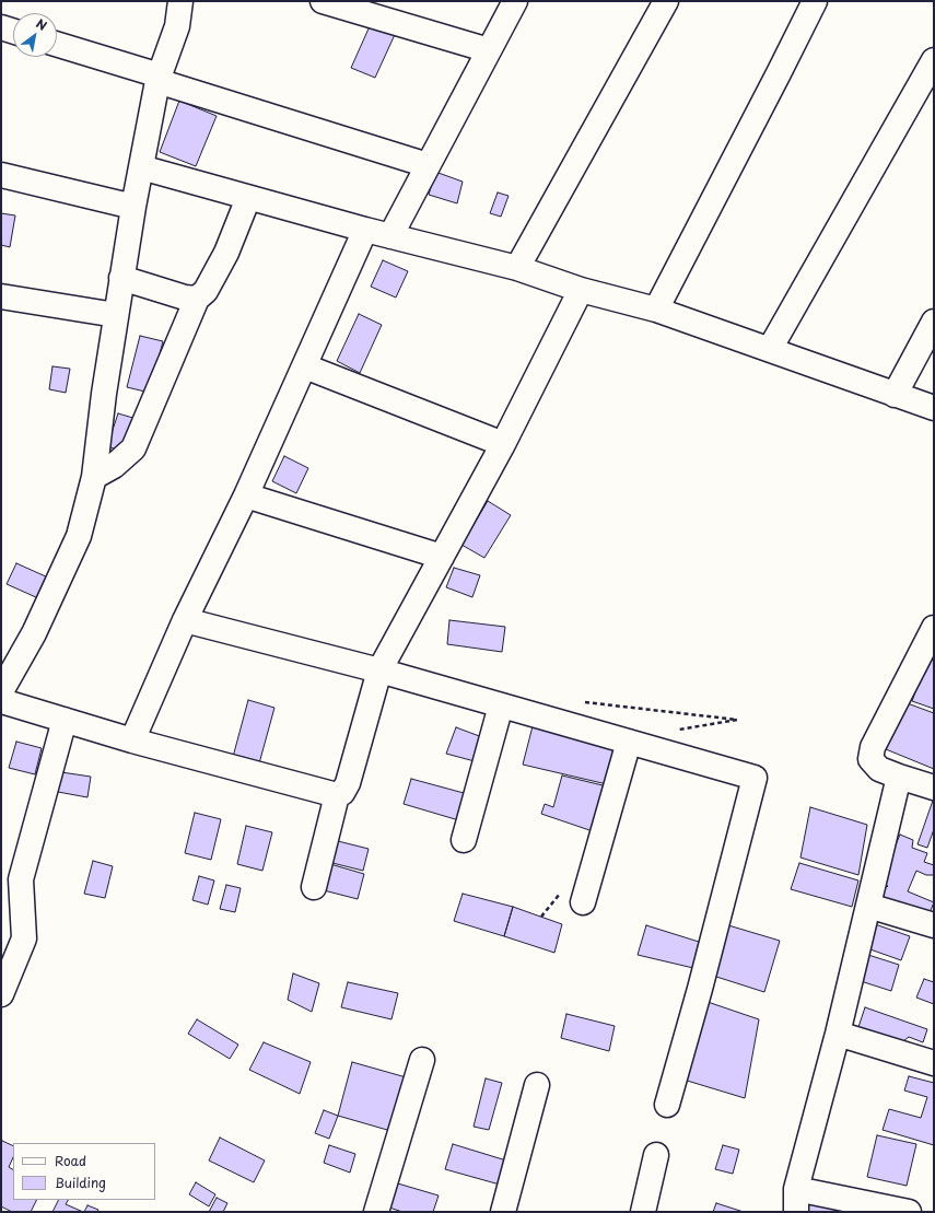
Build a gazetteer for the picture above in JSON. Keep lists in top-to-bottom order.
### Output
{
  "legend": ["Road", "Building"],
  "north": "top right"
}
